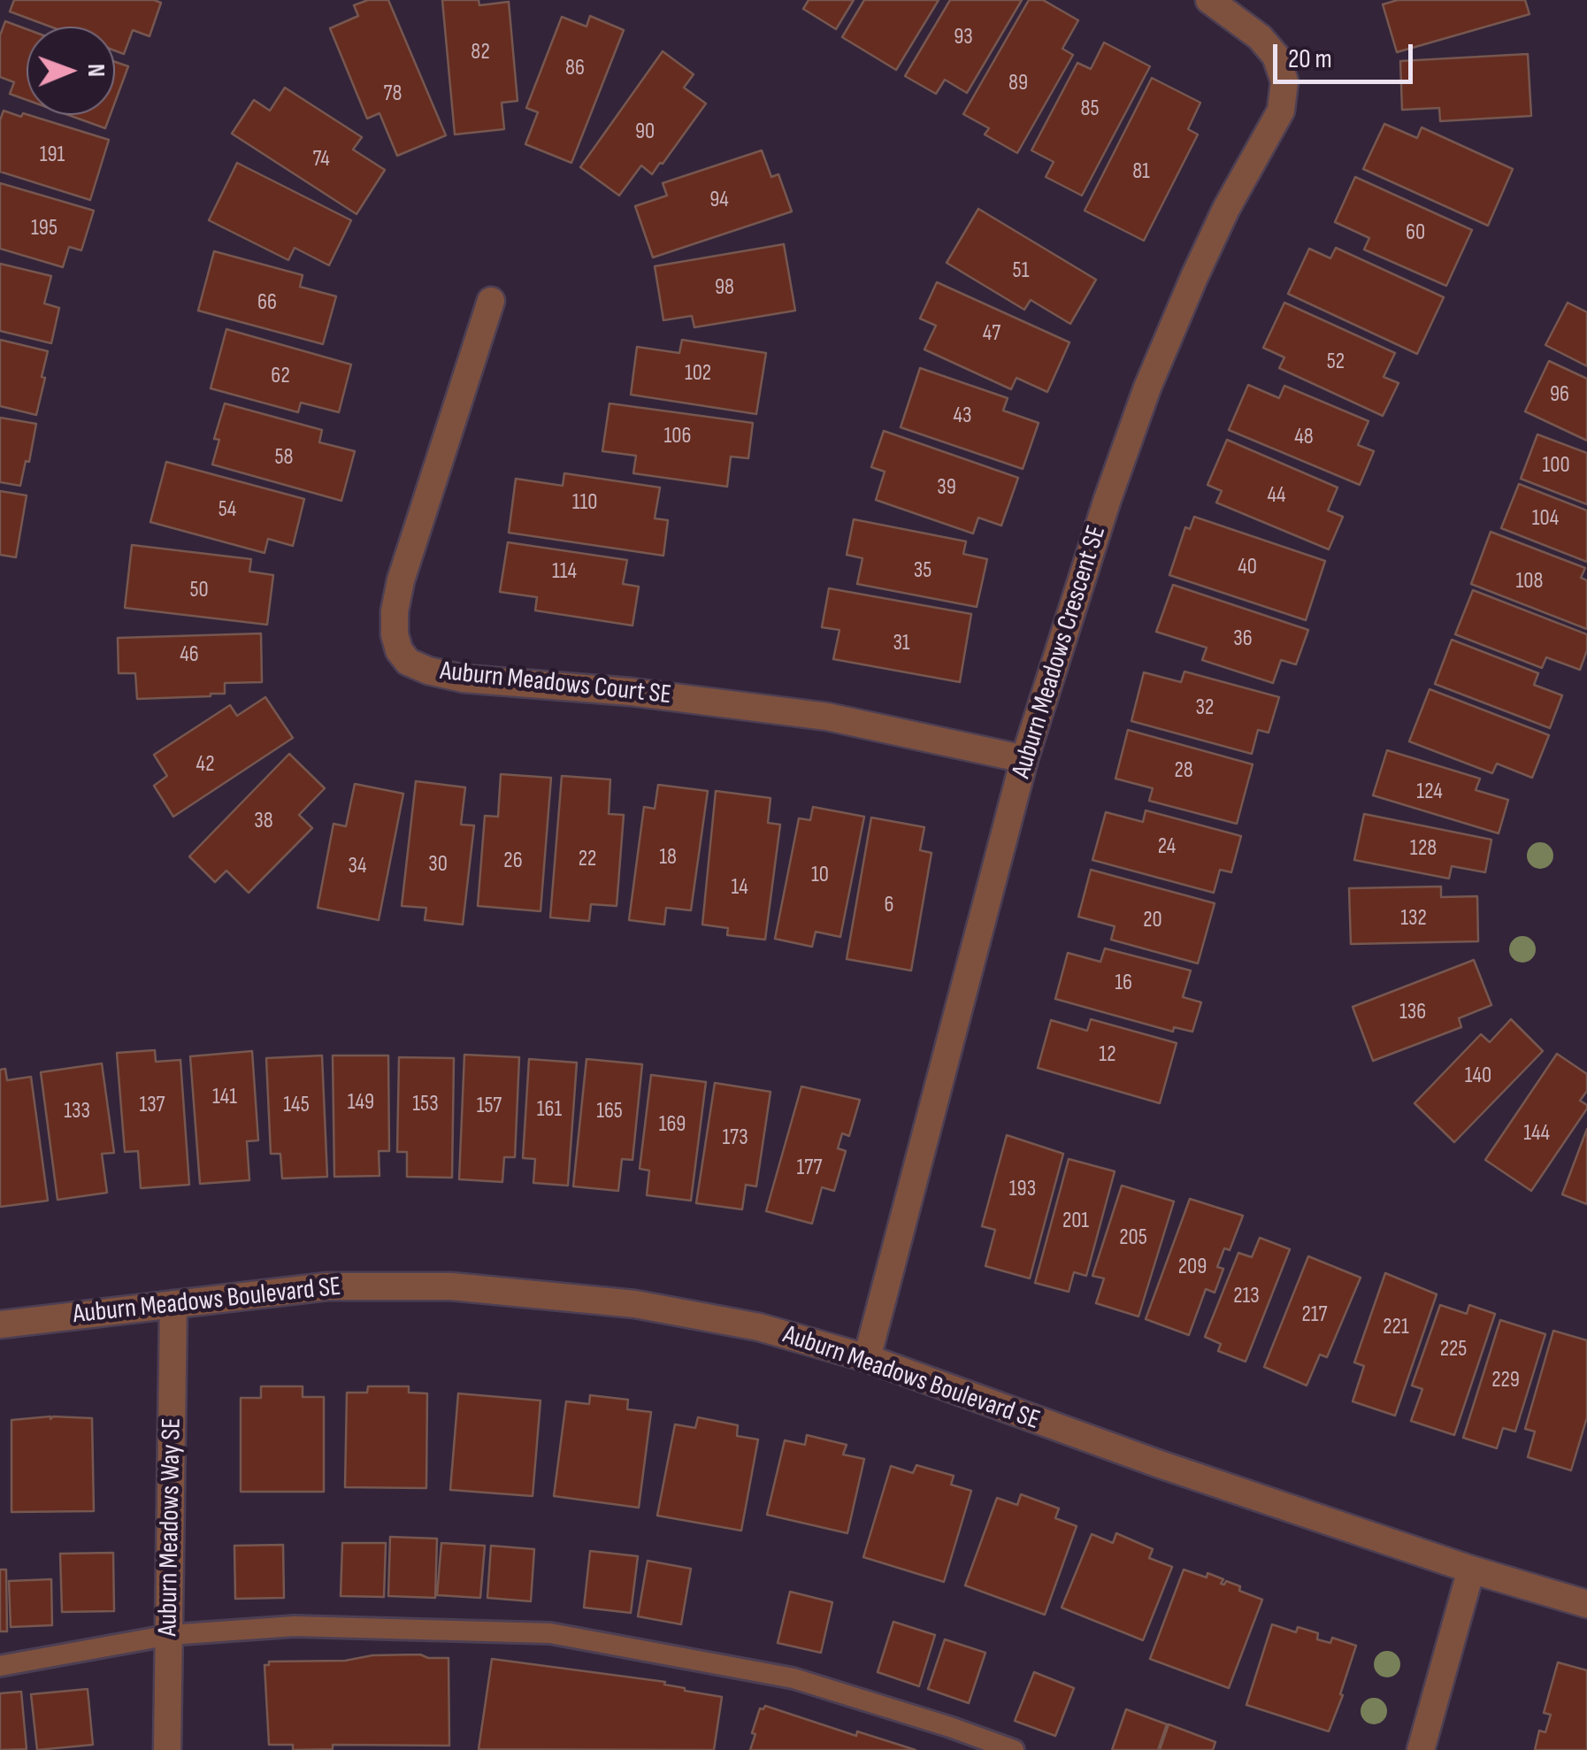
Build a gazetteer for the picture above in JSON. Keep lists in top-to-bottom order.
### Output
{
  "streets": {
    "street": [
      "Auburn Meadows Crescent SE",
      "Auburn Meadows Court SE",
      "Auburn Meadows Boulevard SE",
      "Auburn Meadows Way SE"
    ]
  },
  "crossings": [
    ["Auburn Meadows Crescent SE", "Auburn Meadows Court SE"],
    ["Auburn Meadows Crescent SE", "Auburn Meadows Boulevard SE"],
    ["Auburn Meadows Boulevard SE", "Auburn Meadows Way SE"]
  ],
  "house_numbers": [
    "93",
    "82",
    "86",
    "89",
    "78",
    "85",
    "90",
    "191",
    "74",
    "81",
    "94",
    "195",
    "60",
    "51",
    "98",
    "66",
    "47",
    "52",
    "102",
    "62",
    "96",
    "43",
    "106",
    "48",
    "58",
    "100",
    "39",
    "44",
    "110",
    "54",
    "104",
    "40",
    "35",
    "114",
    "108",
    "50",
    "36",
    "31",
    "46",
    "32",
    "42",
    "28",
    "124",
    "38",
    "24",
    "128",
    "18",
    "22",
    "26",
    "30",
    "34",
    "10",
    "14",
    "6",
    "132",
    "20",
    "16",
    "136",
    "12",
    "140",
    "141",
    "149",
    "153",
    "137",
    "145",
    "157",
    "161",
    "133",
    "165",
    "169",
    "144",
    "173",
    "177",
    "193",
    "201",
    "205",
    "209",
    "213",
    "217",
    "221",
    "225",
    "229"
  ],
  "scale_bar": "20 m",
  "north": "right"
}
